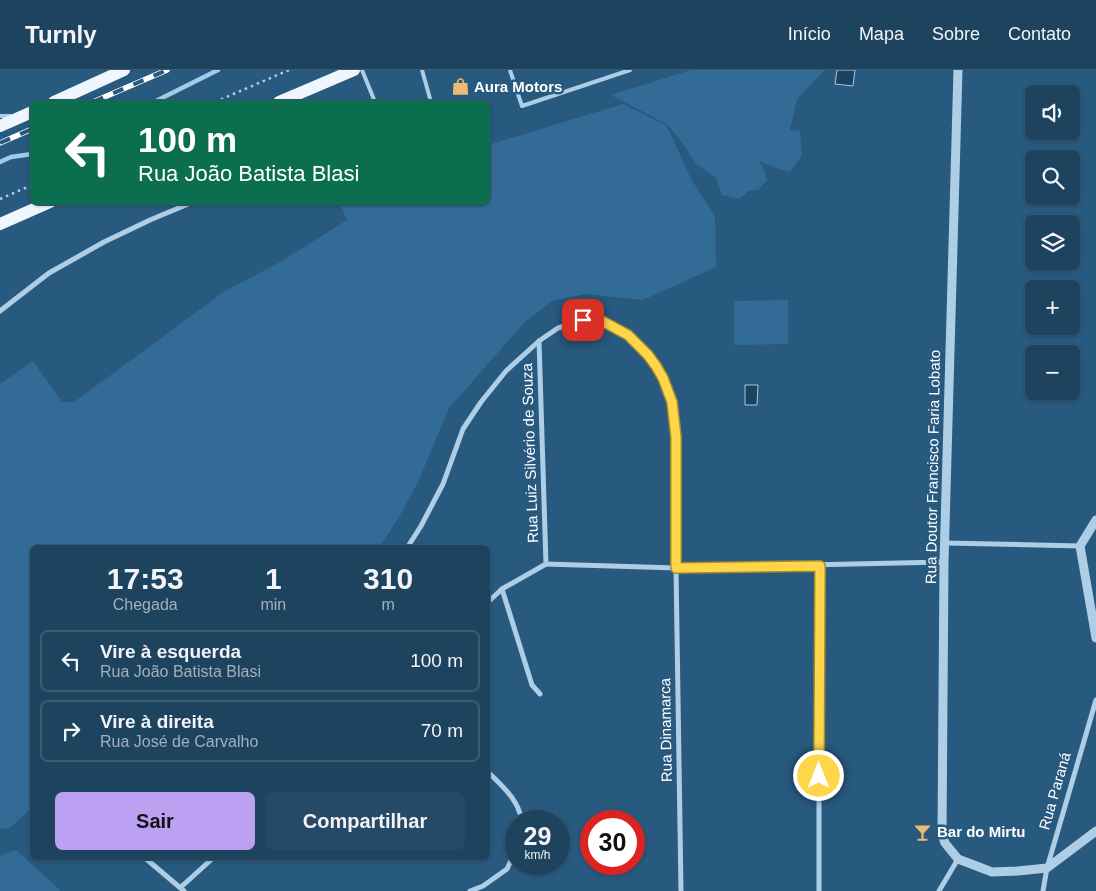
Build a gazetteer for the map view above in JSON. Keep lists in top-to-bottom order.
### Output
{
  "streets": {
    "street": [
      "Rua Luiz Silvério de Souza",
      "Rua Doutor Francisco Faria Lobato",
      "Rua Dinamarca",
      "Rua Paraná"
    ]
  },
  "crossings": [
    ["Rua Luiz Silvério de Souza", "Rua Dinamarca"]
  ],
  "places": {
    "shop": ["Aura Motors"],
    "bar": ["Bar do Mirtu"]
  },
  "page": {
    "header": "Turnly",
    "nav": [
      "Início",
      "Mapa",
      "Sobre",
      "Contato"
    ],
    "map_buttons": ["+", "−"],
    "turn": ["100 m", "Rua João Batista Blasi"],
    "eta": [
      "17:53",
      "Chegada",
      "1",
      "min",
      "310",
      "m"
    ],
    "list": [
      {
        "name": "Vire à esquerda",
        "note": "Rua João Batista Blasi",
        "value": "100 m"
      },
      {
        "name": "Vire à direita",
        "note": "Rua José de Carvalho",
        "value": "70 m"
      }
    ],
    "buttons": ["Sair", "Compartilhar"],
    "speed": "29 km/h",
    "limit": "30"
  }
}
